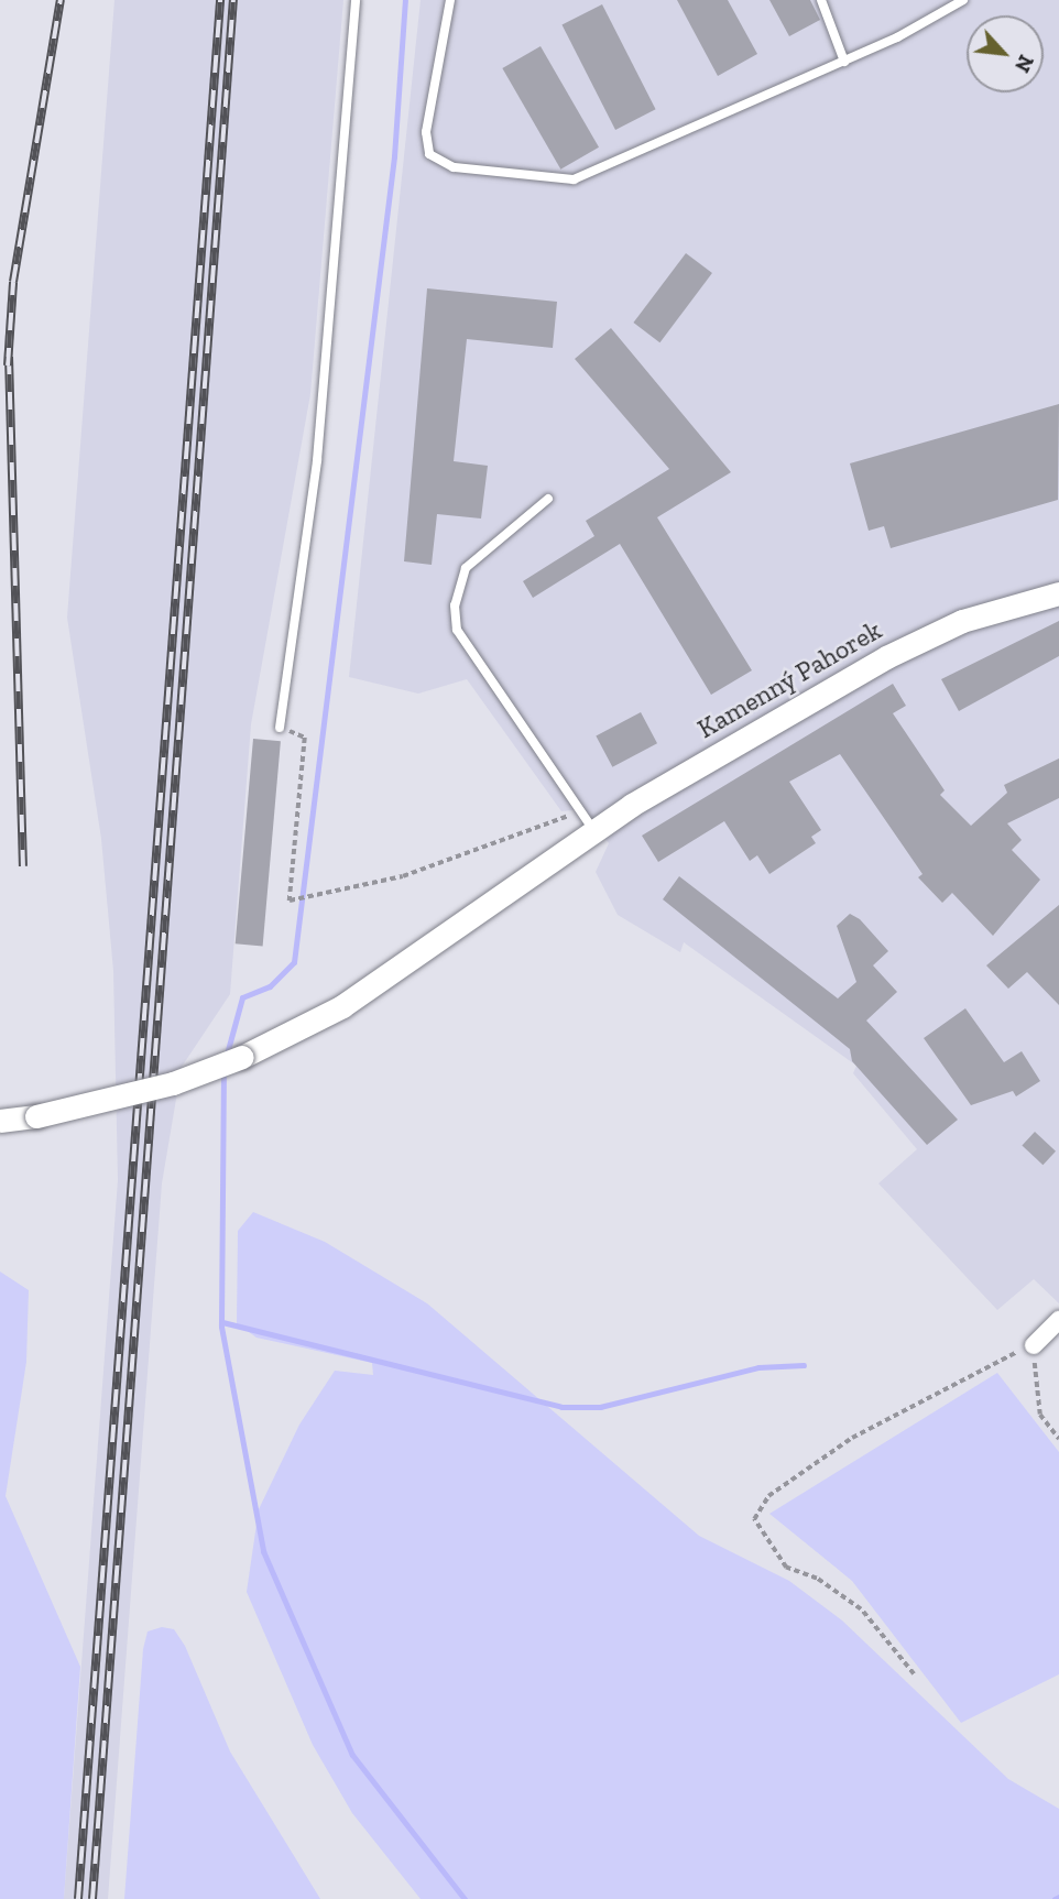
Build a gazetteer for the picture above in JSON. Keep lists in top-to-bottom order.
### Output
{
  "streets": {
    "street": ["Kamenný Pahorek"]
  },
  "north": "bottom right"
}
